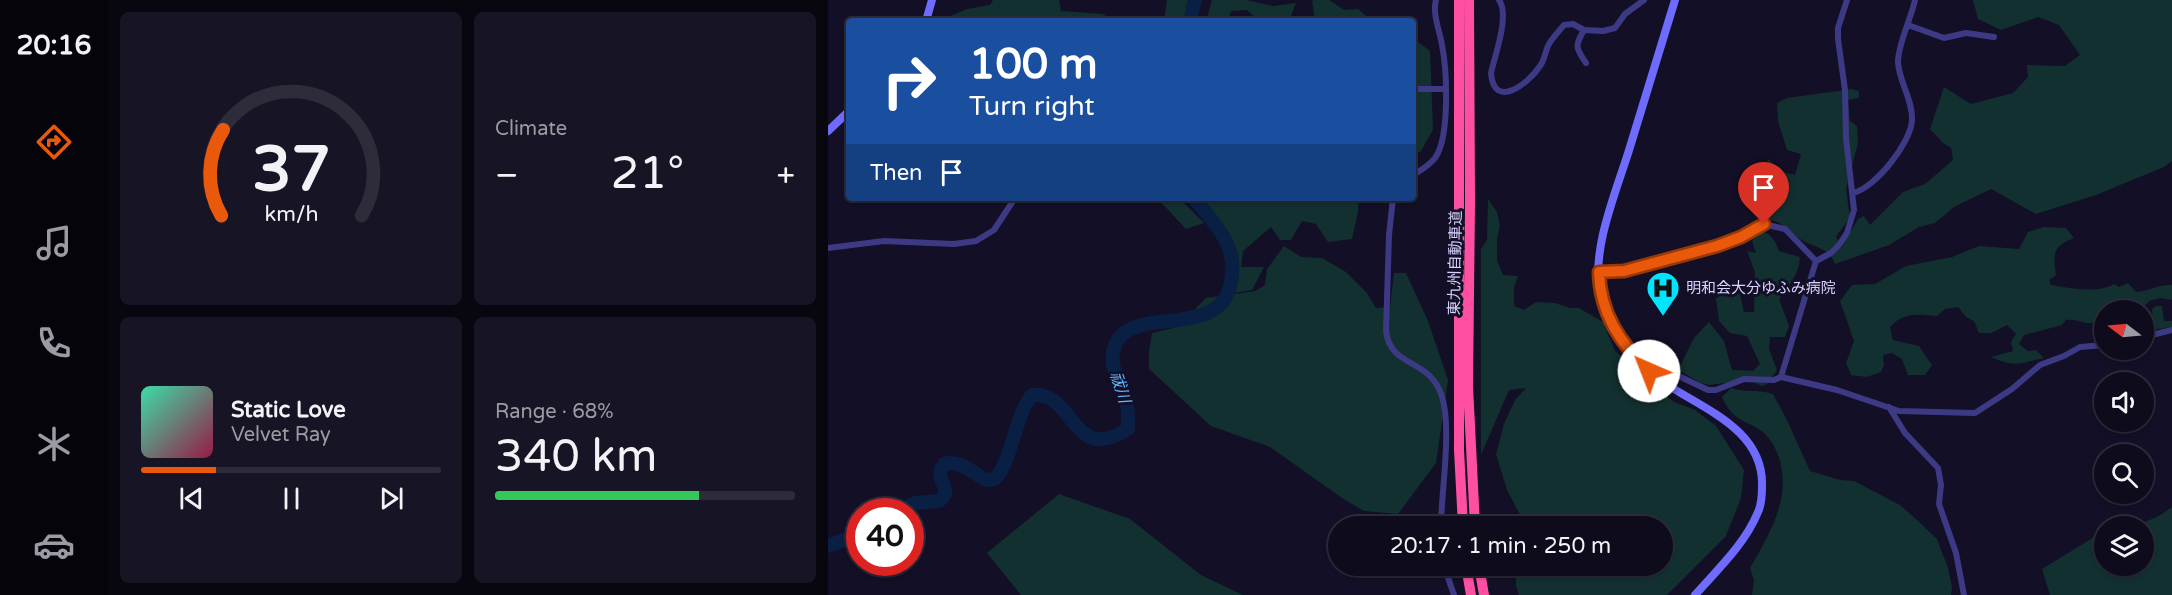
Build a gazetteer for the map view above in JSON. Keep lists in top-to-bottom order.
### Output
{
  "streets": {
    "highway": ["東九州自動車道"]
  },
  "water": ["祓川"],
  "places": {
    "hospital": ["明和会大分ゆふみ病院"]
  },
  "north": "left",
  "page": {
    "tabs": "20:16",
    "tile": [
      "Climate",
      ["Range · 68%", "340 km"]
    ],
    "turn": ["100 m", "Turn right"],
    "then": "Then",
    "heat": ["−", "21°", "+"],
    "song": ["Static Love", "Velvet Ray"],
    "limit": "40",
    "trip": "20:17 · 1 min · 250 m",
    "gauge": ["37", "km/h"]
  }
}
